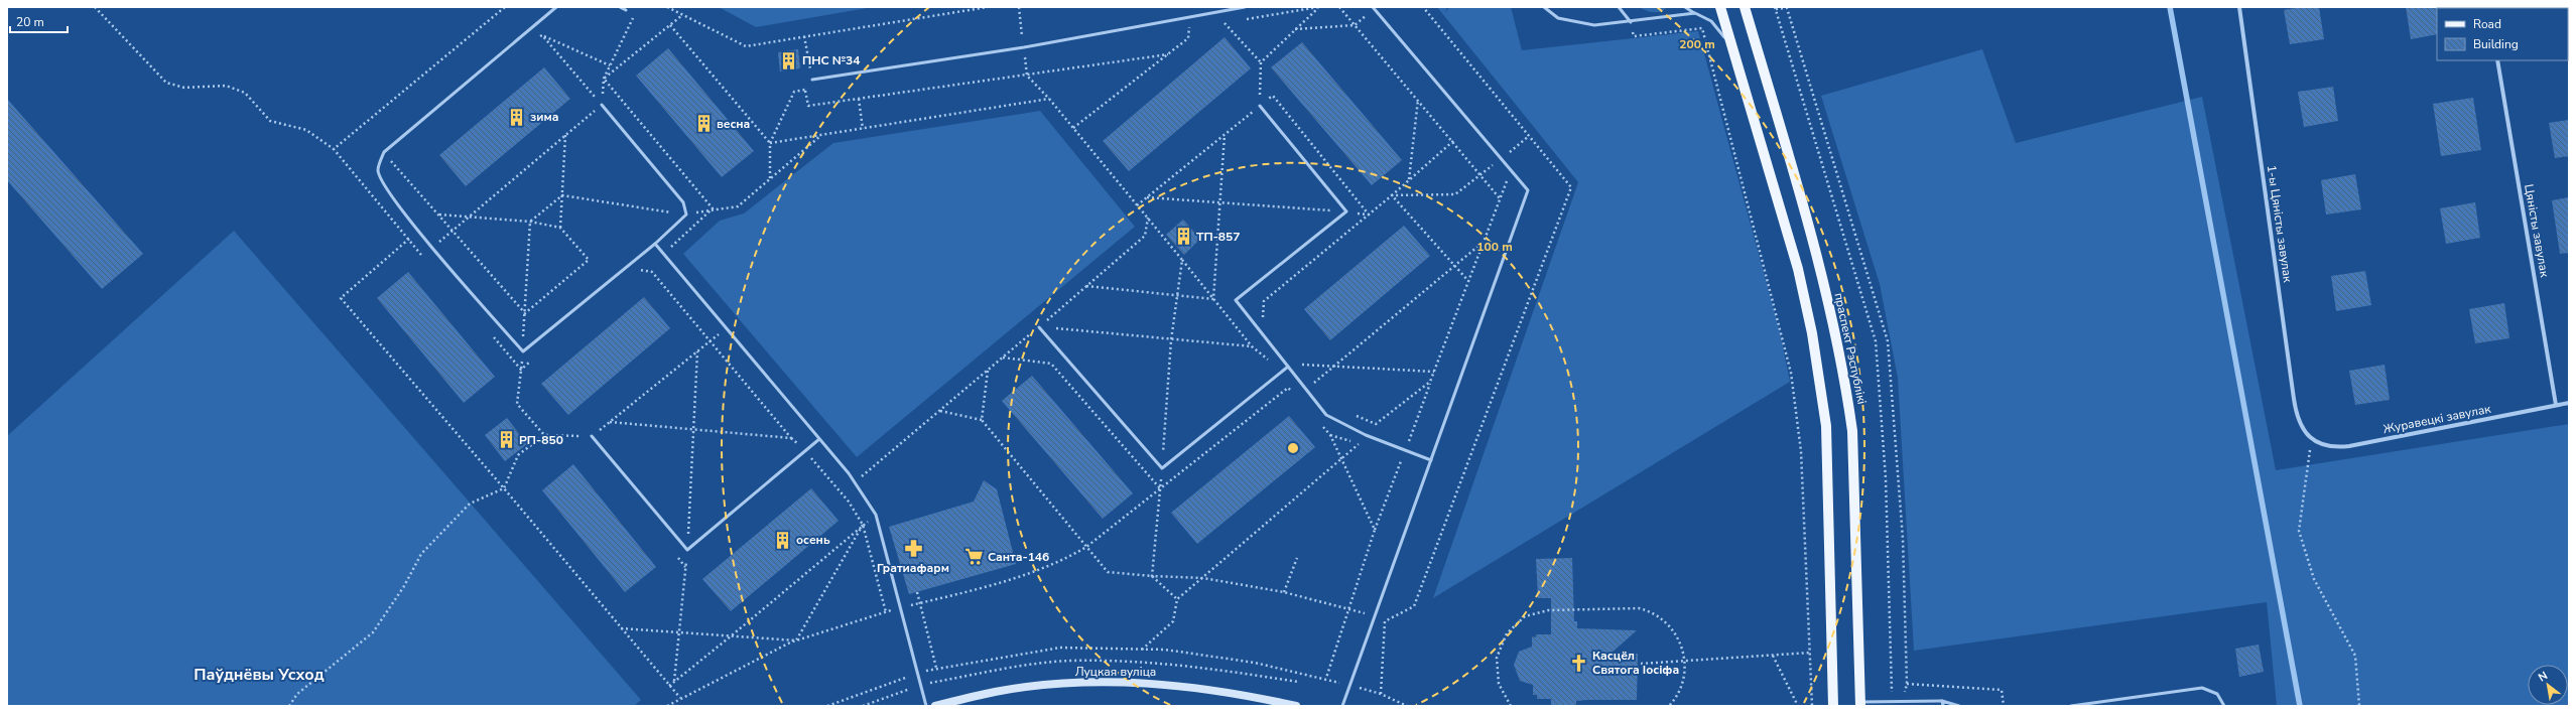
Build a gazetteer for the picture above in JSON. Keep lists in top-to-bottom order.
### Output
{
  "streets": {
    "main road": ["праспект Рэспублікі"],
    "street": [
      "1-ы Цяністы завулак",
      "Цяністы завулак",
      "Журавецкі завулак",
      "Луцкая вуліца"
    ]
  },
  "crossings": [
    ["1-ы Цяністы завулак", "Журавецкі завулак"],
    ["Цяністы завулак", "Журавецкі завулак"]
  ],
  "districts": ["Паўднёвы Усход"],
  "places": {
    "building": [
      "ПНС №34",
      "зима",
      "весна",
      "ТП-857",
      "РП-850",
      "осень"
    ],
    "pharmacy": ["Гратиафарм"],
    "supermarket": ["Санта-146"],
    "church": ["Касцёл Святога Іосіфа"]
  },
  "legend": ["Road", "Building"],
  "scale_bar": "20 m",
  "north": "top left",
  "rings": ["200 m", "100 m"]
}
